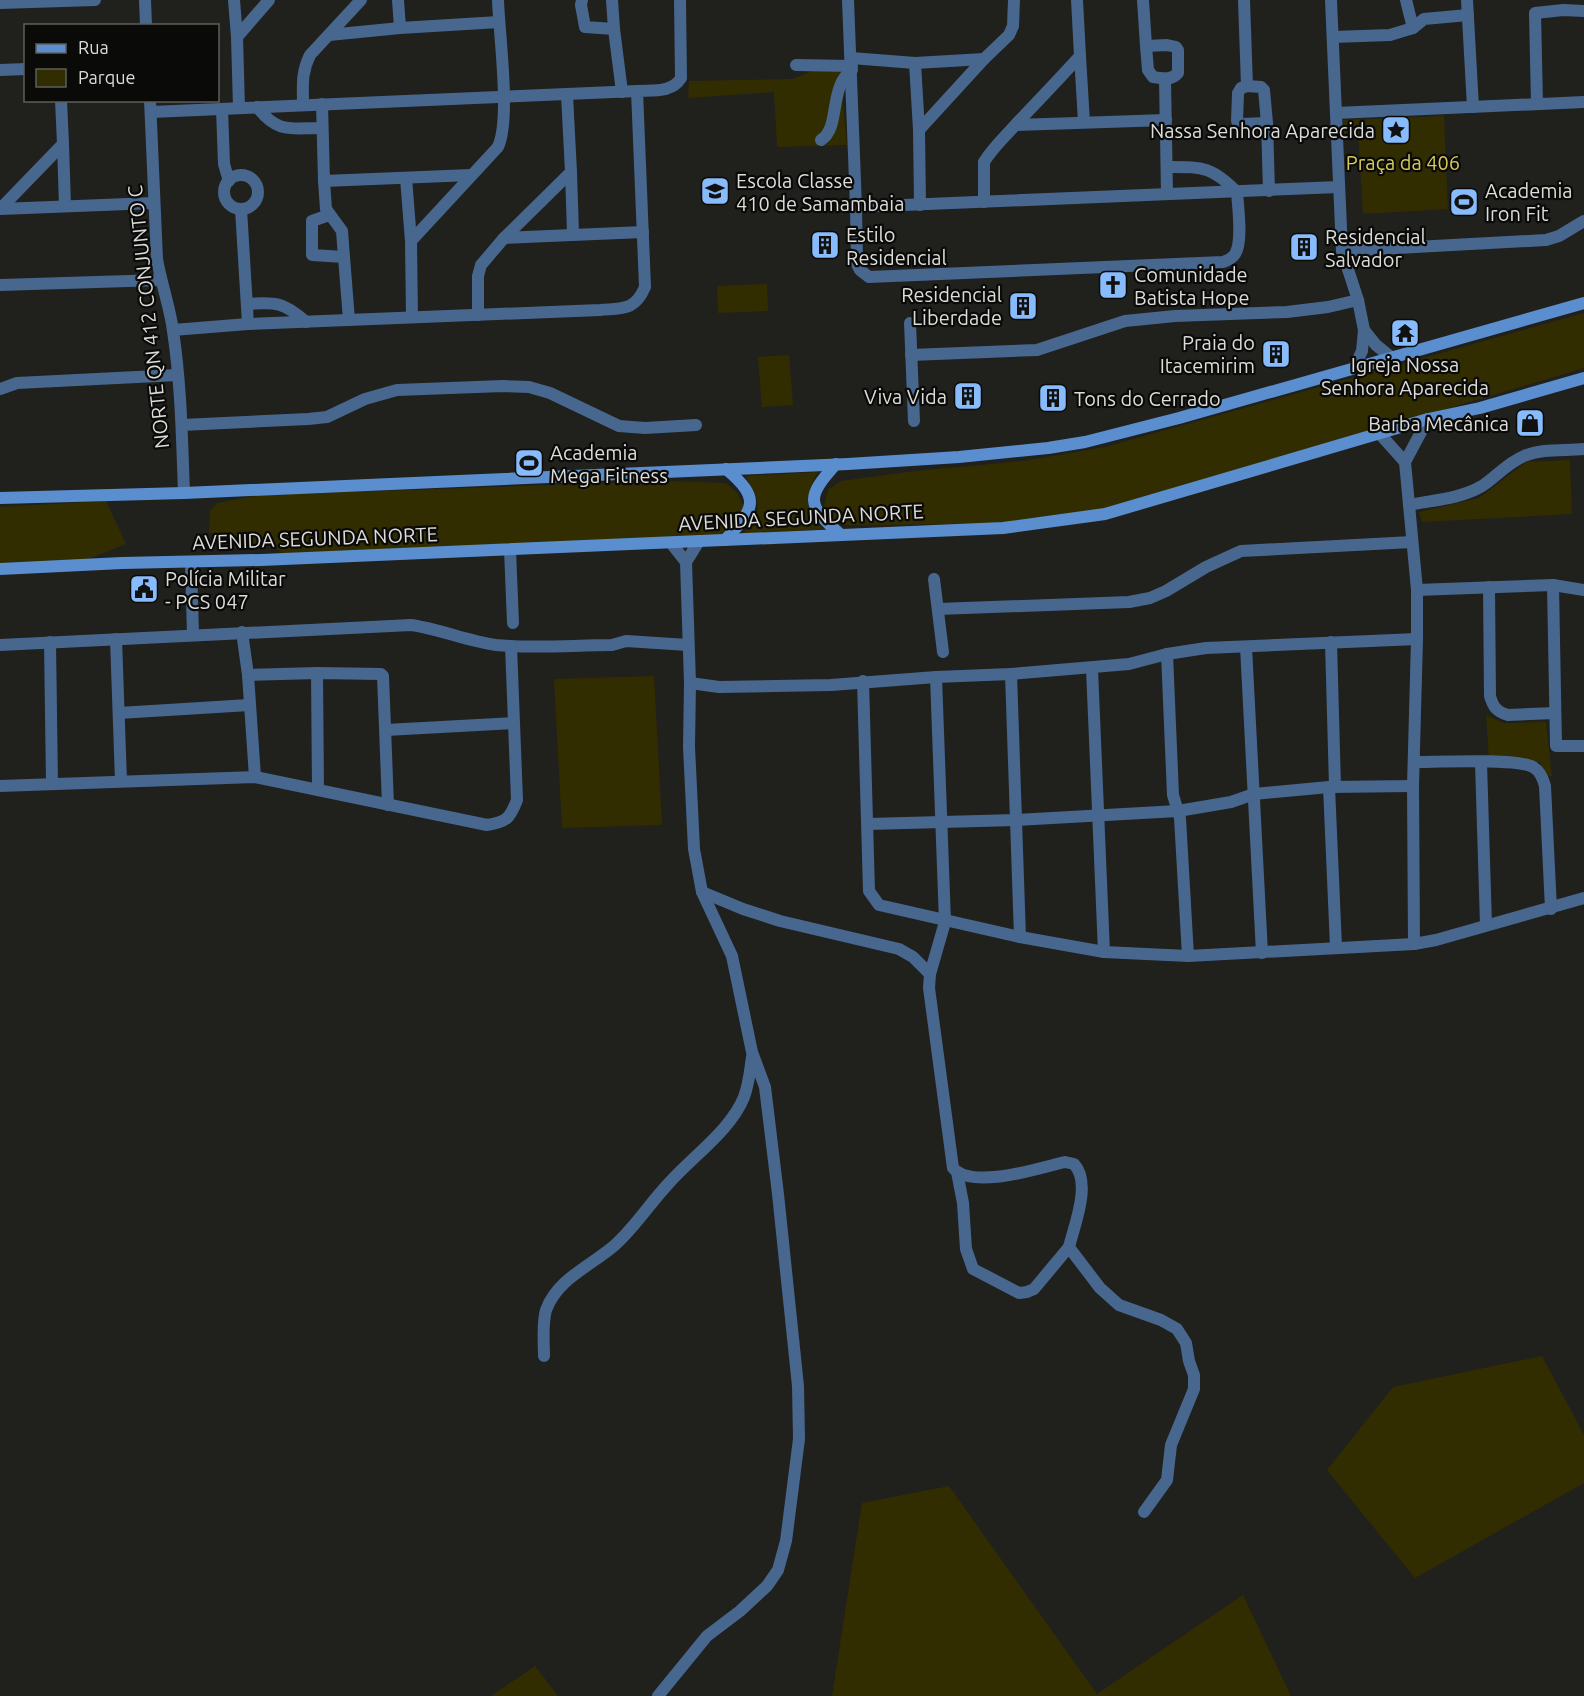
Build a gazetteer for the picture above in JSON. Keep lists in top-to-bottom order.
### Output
{
  "streets": {
    "main road": ["AVENIDA SEGUNDA NORTE"],
    "street": ["NORTE QN 412 CONJUNTO C"]
  },
  "parks": ["Praça da 406"],
  "places": {
    "place": ["Nassa Senhora Aparecida"],
    "school or university": ["Escola Classe 410 de Samambaia"],
    "sports": ["Academia Iron Fit", "Academia Mega Fitness"],
    "building": [
      "Estilo Residencial",
      "Residencial Salvador",
      "Residencial Liberdade",
      "Praia do Itacemirim",
      "Viva Vida",
      "Tons do Cerrado"
    ],
    "church": ["Comunidade Batista Hope"],
    "temple": ["Igreja Nossa Senhora Aparecida"],
    "shop": ["Barba Mecânica"],
    "public building": ["Polícia Militar - PCS 047"]
  },
  "legend": ["Rua", "Parque"]
}
